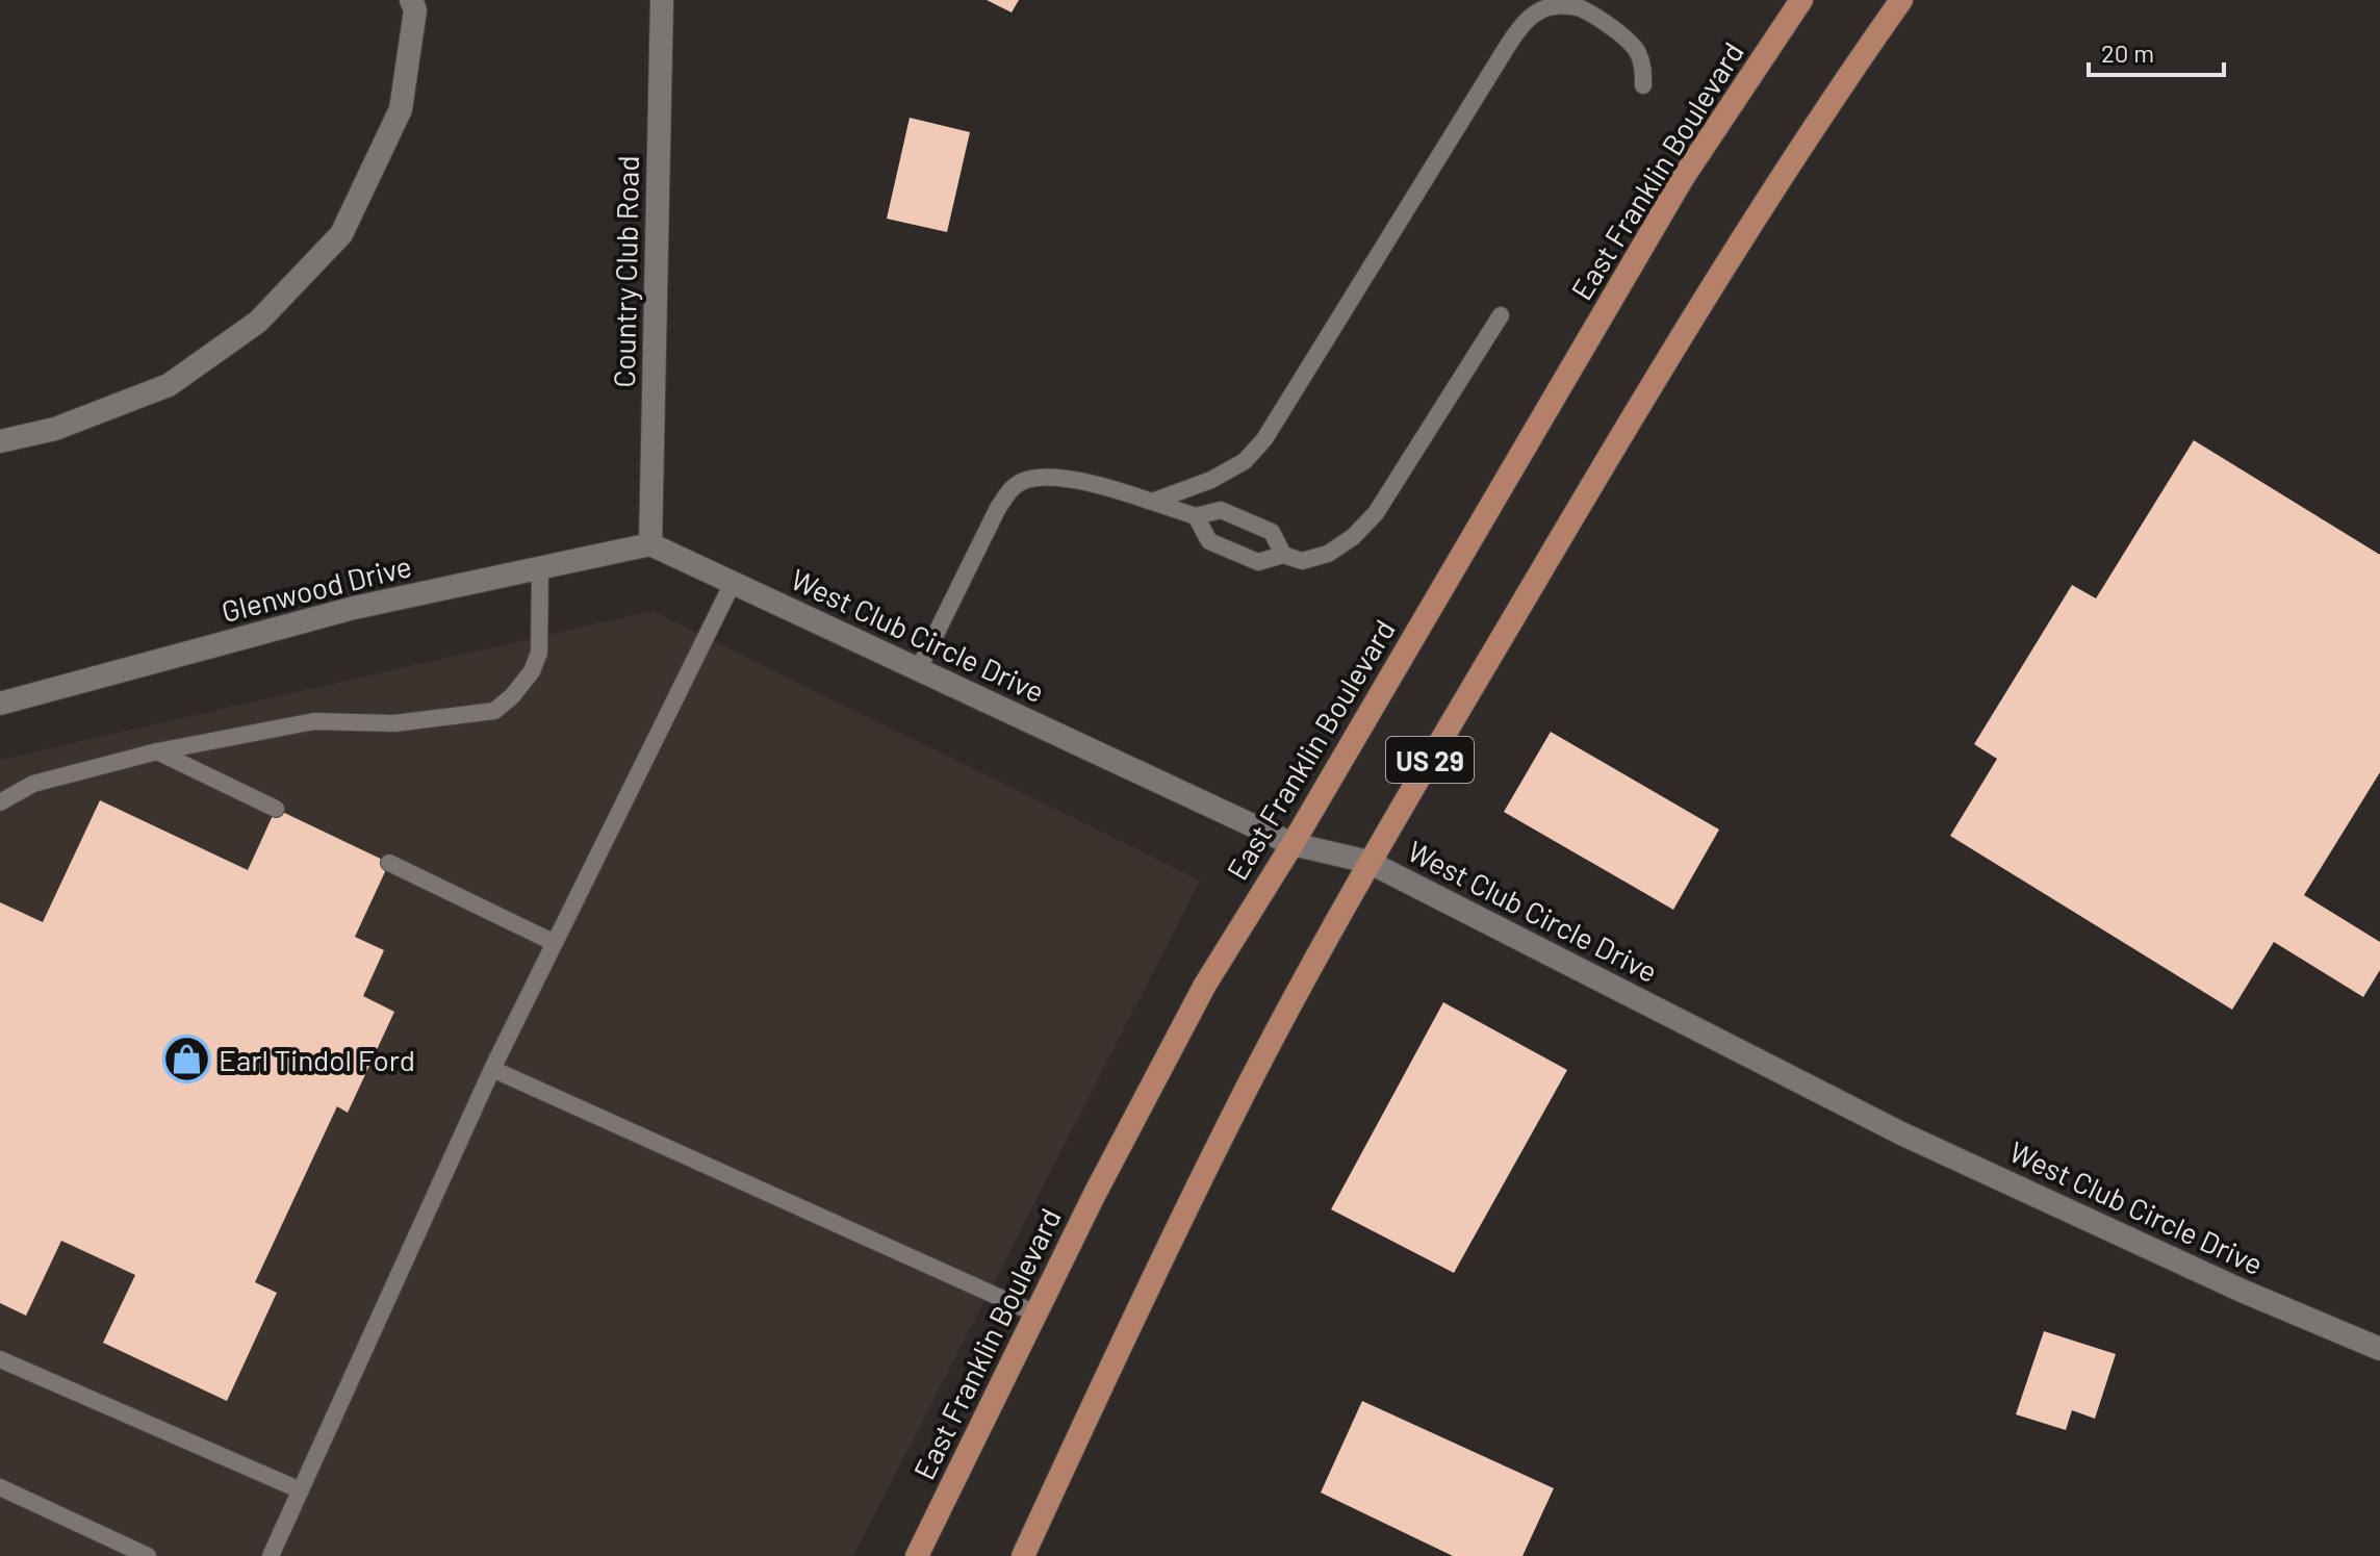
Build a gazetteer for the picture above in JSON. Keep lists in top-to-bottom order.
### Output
{
  "streets": {
    "main road": ["East Franklin Boulevard", "US 29"],
    "street": ["Country Club Road", "Glenwood Drive", "West Club Circle Drive"]
  },
  "crossings": [
    ["East Franklin Boulevard", "West Club Circle Drive"],
    ["Country Club Road", "Glenwood Drive"],
    ["Country Club Road", "West Club Circle Drive"],
    ["Glenwood Drive", "West Club Circle Drive"],
    ["West Club Circle Drive", "US 29"]
  ],
  "places": {
    "shop": ["Earl Tindol Ford"]
  },
  "scale_bar": "20 m"
}
